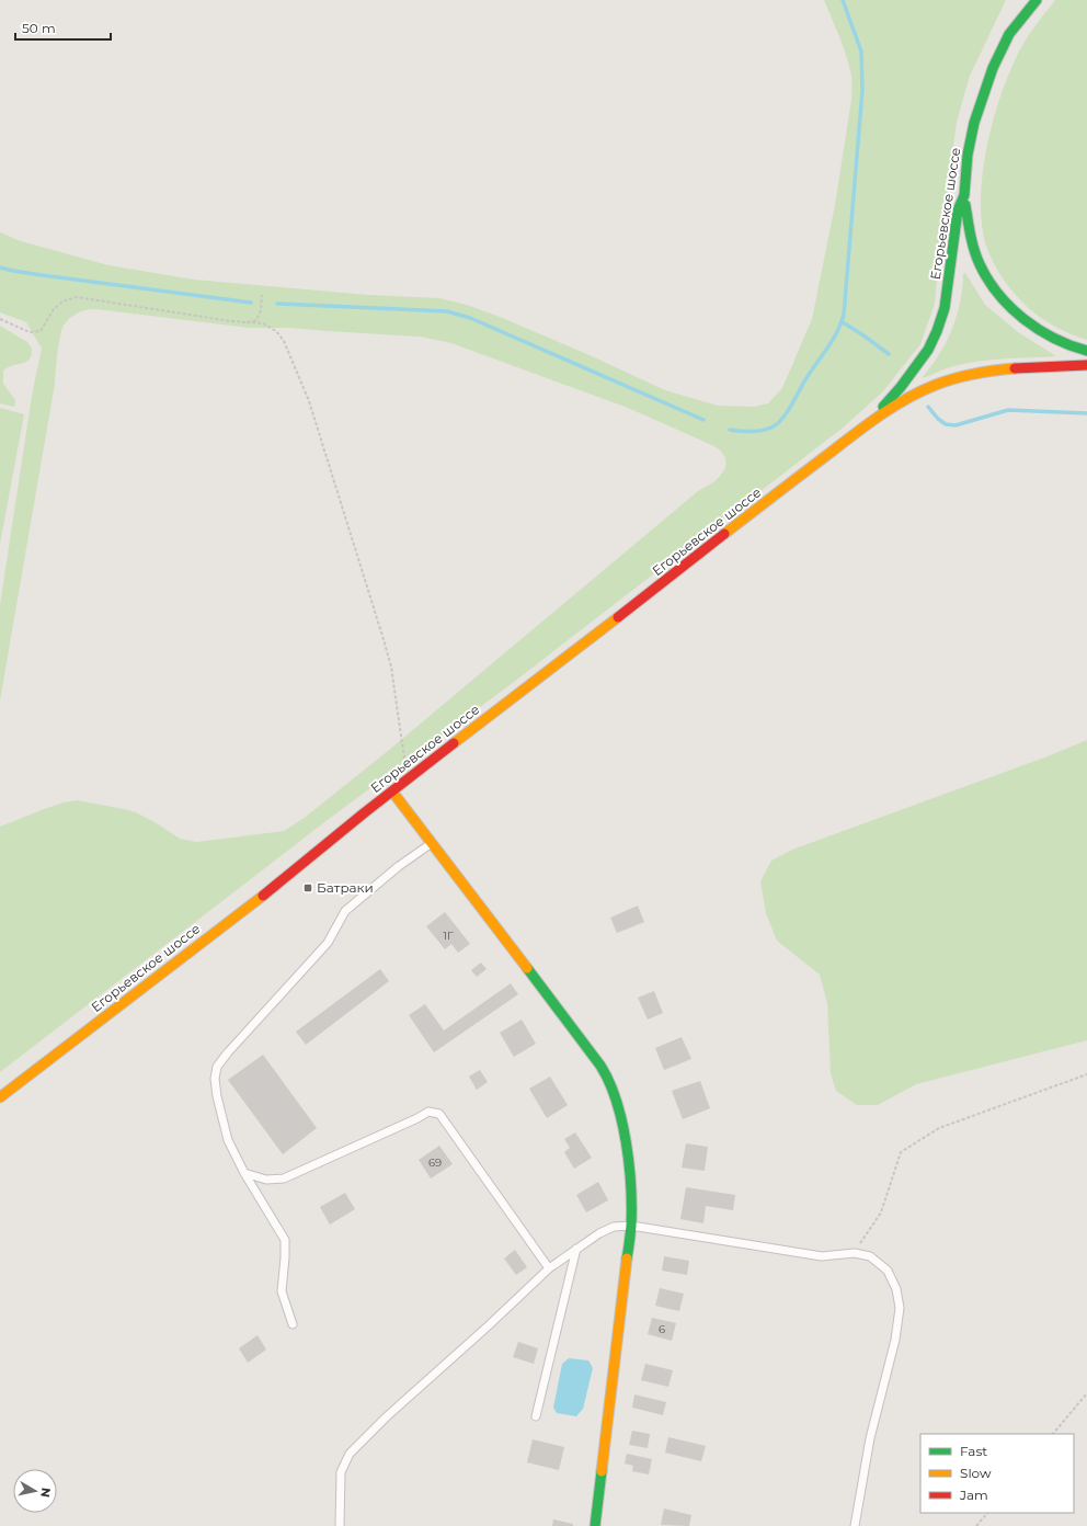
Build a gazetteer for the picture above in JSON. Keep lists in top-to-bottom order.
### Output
{
  "streets": {
    "main road": ["Егорьевское шоссе"]
  },
  "places": {
    "transit": ["Батраки"]
  },
  "house_numbers": ["1Г", "69", "6"],
  "legend": ["Fast", "Slow", "Jam"],
  "scale_bar": "50 m",
  "north": "right"
}
